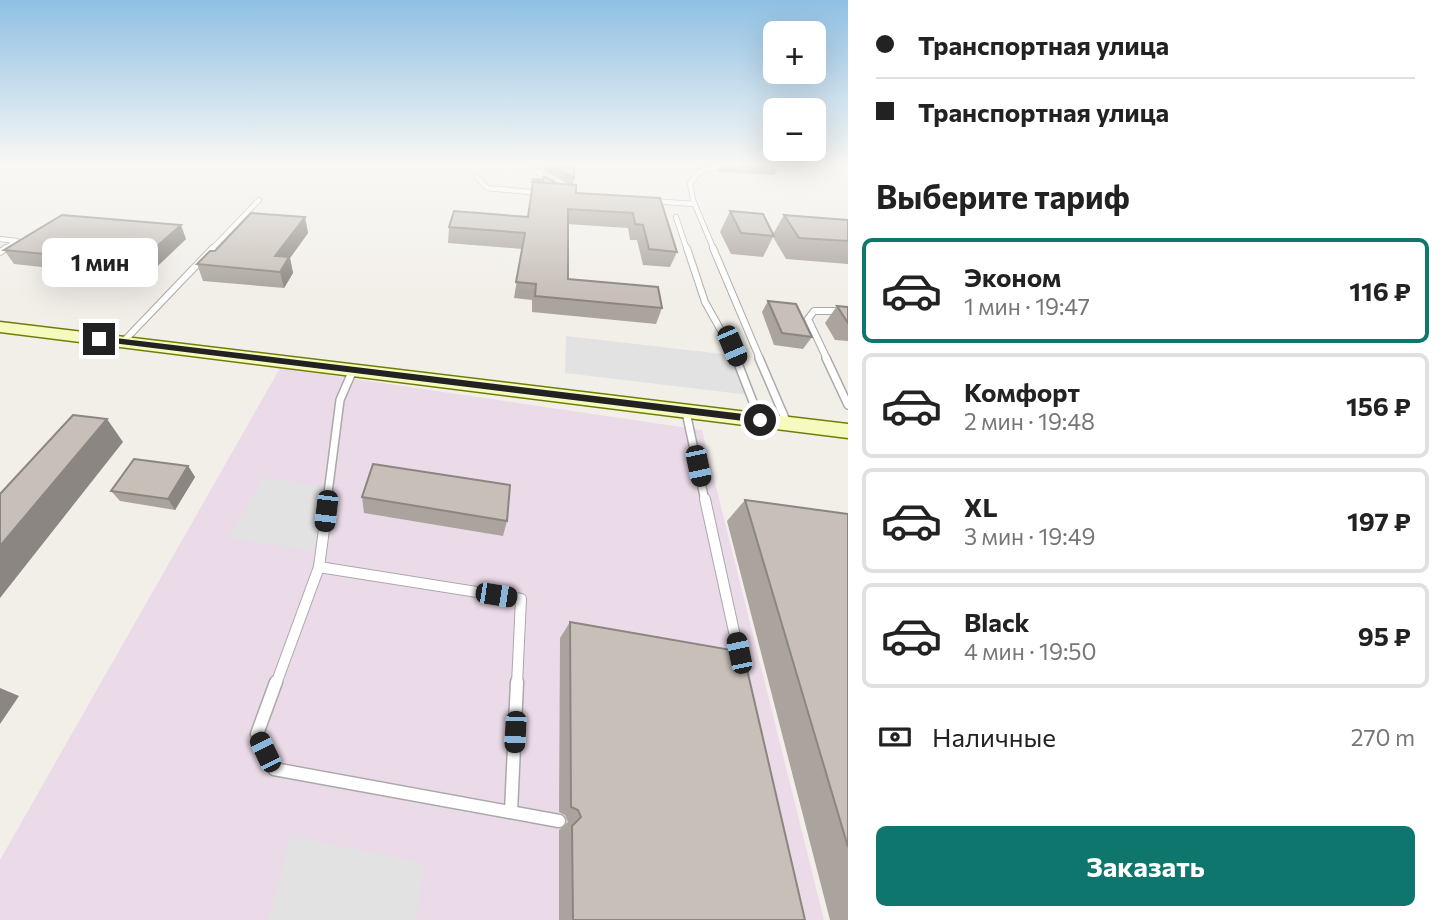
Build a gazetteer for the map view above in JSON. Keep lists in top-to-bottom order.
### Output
{
  "page": {
    "banner": ["Транспортная улица", "Транспортная улица"],
    "map_buttons": ["+", "−"],
    "heading": "Выберите тариф",
    "bubble": "1 мин",
    "list": [
      {
        "name": "Эконом",
        "note": "1 мин · 19:47",
        "value": "116 ₽"
      },
      {
        "name": "Комфорт",
        "note": "2 мин · 19:48",
        "value": "156 ₽"
      },
      {
        "name": "XL",
        "note": "3 мин · 19:49",
        "value": "197 ₽"
      },
      {
        "name": "Black",
        "note": "4 мин · 19:50",
        "value": "95 ₽"
      }
    ],
    "pay": ["Наличные", "270 m"],
    "buttons": "Заказать"
  }
}
